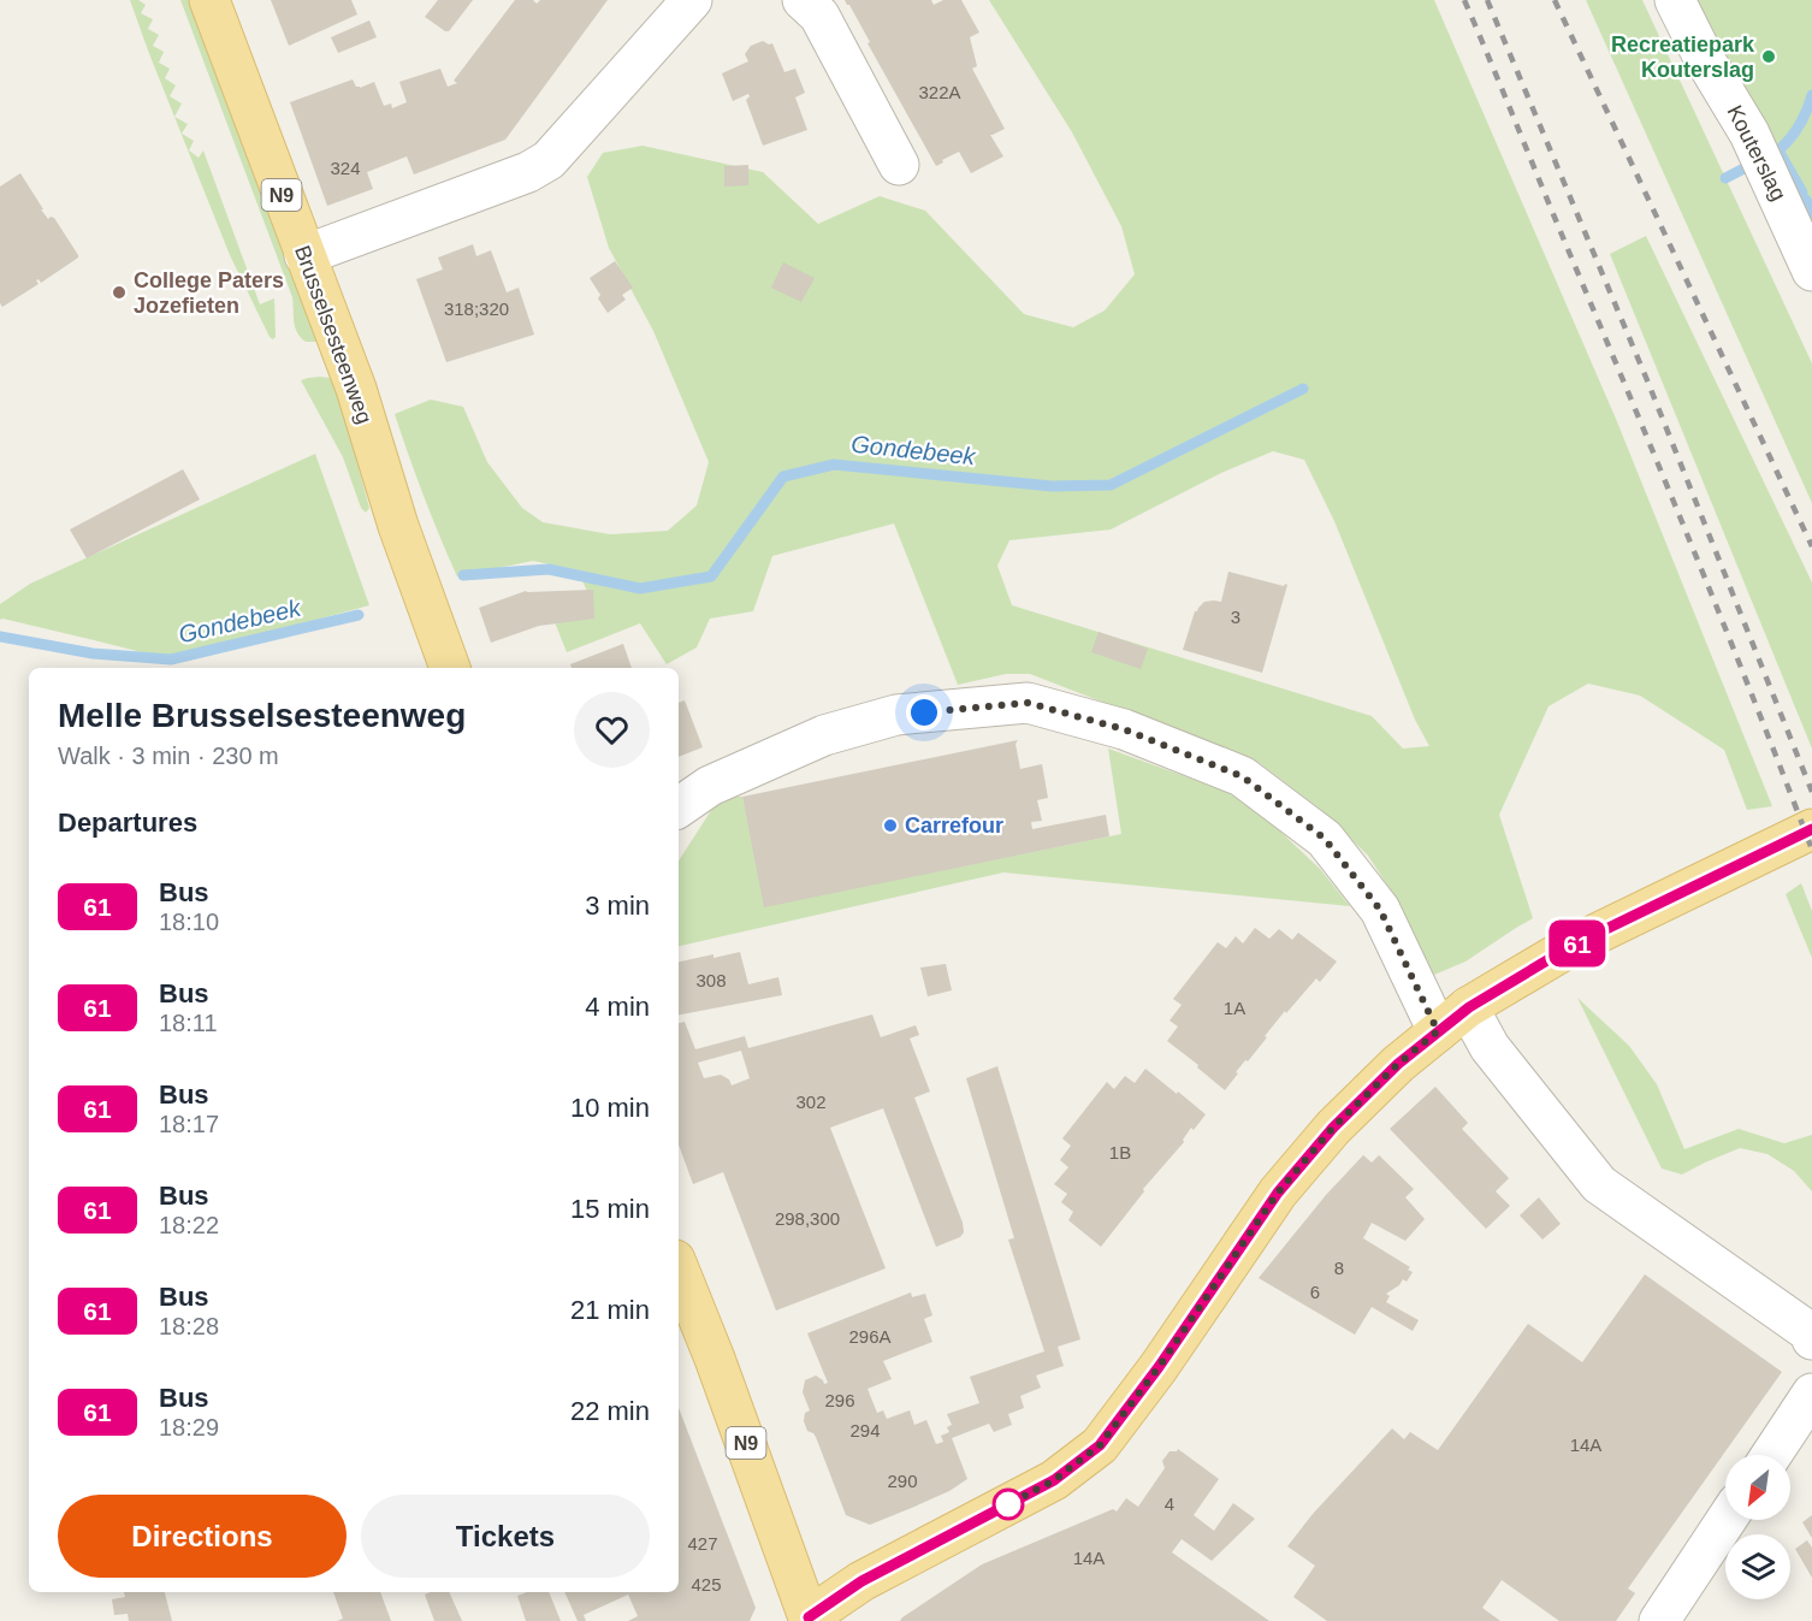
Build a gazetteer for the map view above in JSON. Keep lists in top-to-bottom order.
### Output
{
  "streets": {
    "main road": ["N9", "Brusselsesteenweg"],
    "street": ["Kouterslag"]
  },
  "water": ["Gondebeek"],
  "places": ["Recreatiepark Kouterslag", "College Paters Jozefieten", "Carrefour"],
  "lines": ["bus line 61"],
  "house_numbers": [
    "322A",
    "324",
    "318;320",
    "3",
    "308",
    "1A",
    "302",
    "1B",
    "298,300",
    "8",
    "6",
    "296A",
    "296",
    "294",
    "14A",
    "290",
    "4",
    "427",
    "14A",
    "425"
  ],
  "north": "bottom left",
  "page": {
    "on_map": "61",
    "heading": [
      ["Melle Brusselsesteenweg", "Walk · 3 min · 230 m"],
      "Departures"
    ],
    "list": [
      {
        "mark": "61",
        "name": "Bus",
        "note": "18:10",
        "value": "3 min"
      },
      {
        "mark": "61",
        "name": "Bus",
        "note": "18:11",
        "value": "4 min"
      },
      {
        "mark": "61",
        "name": "Bus",
        "note": "18:17",
        "value": "10 min"
      },
      {
        "mark": "61",
        "name": "Bus",
        "note": "18:22",
        "value": "15 min"
      },
      {
        "mark": "61",
        "name": "Bus",
        "note": "18:28",
        "value": "21 min"
      },
      {
        "mark": "61",
        "name": "Bus",
        "note": "18:29",
        "value": "22 min"
      }
    ],
    "buttons": ["Directions", "Tickets"]
  }
}
